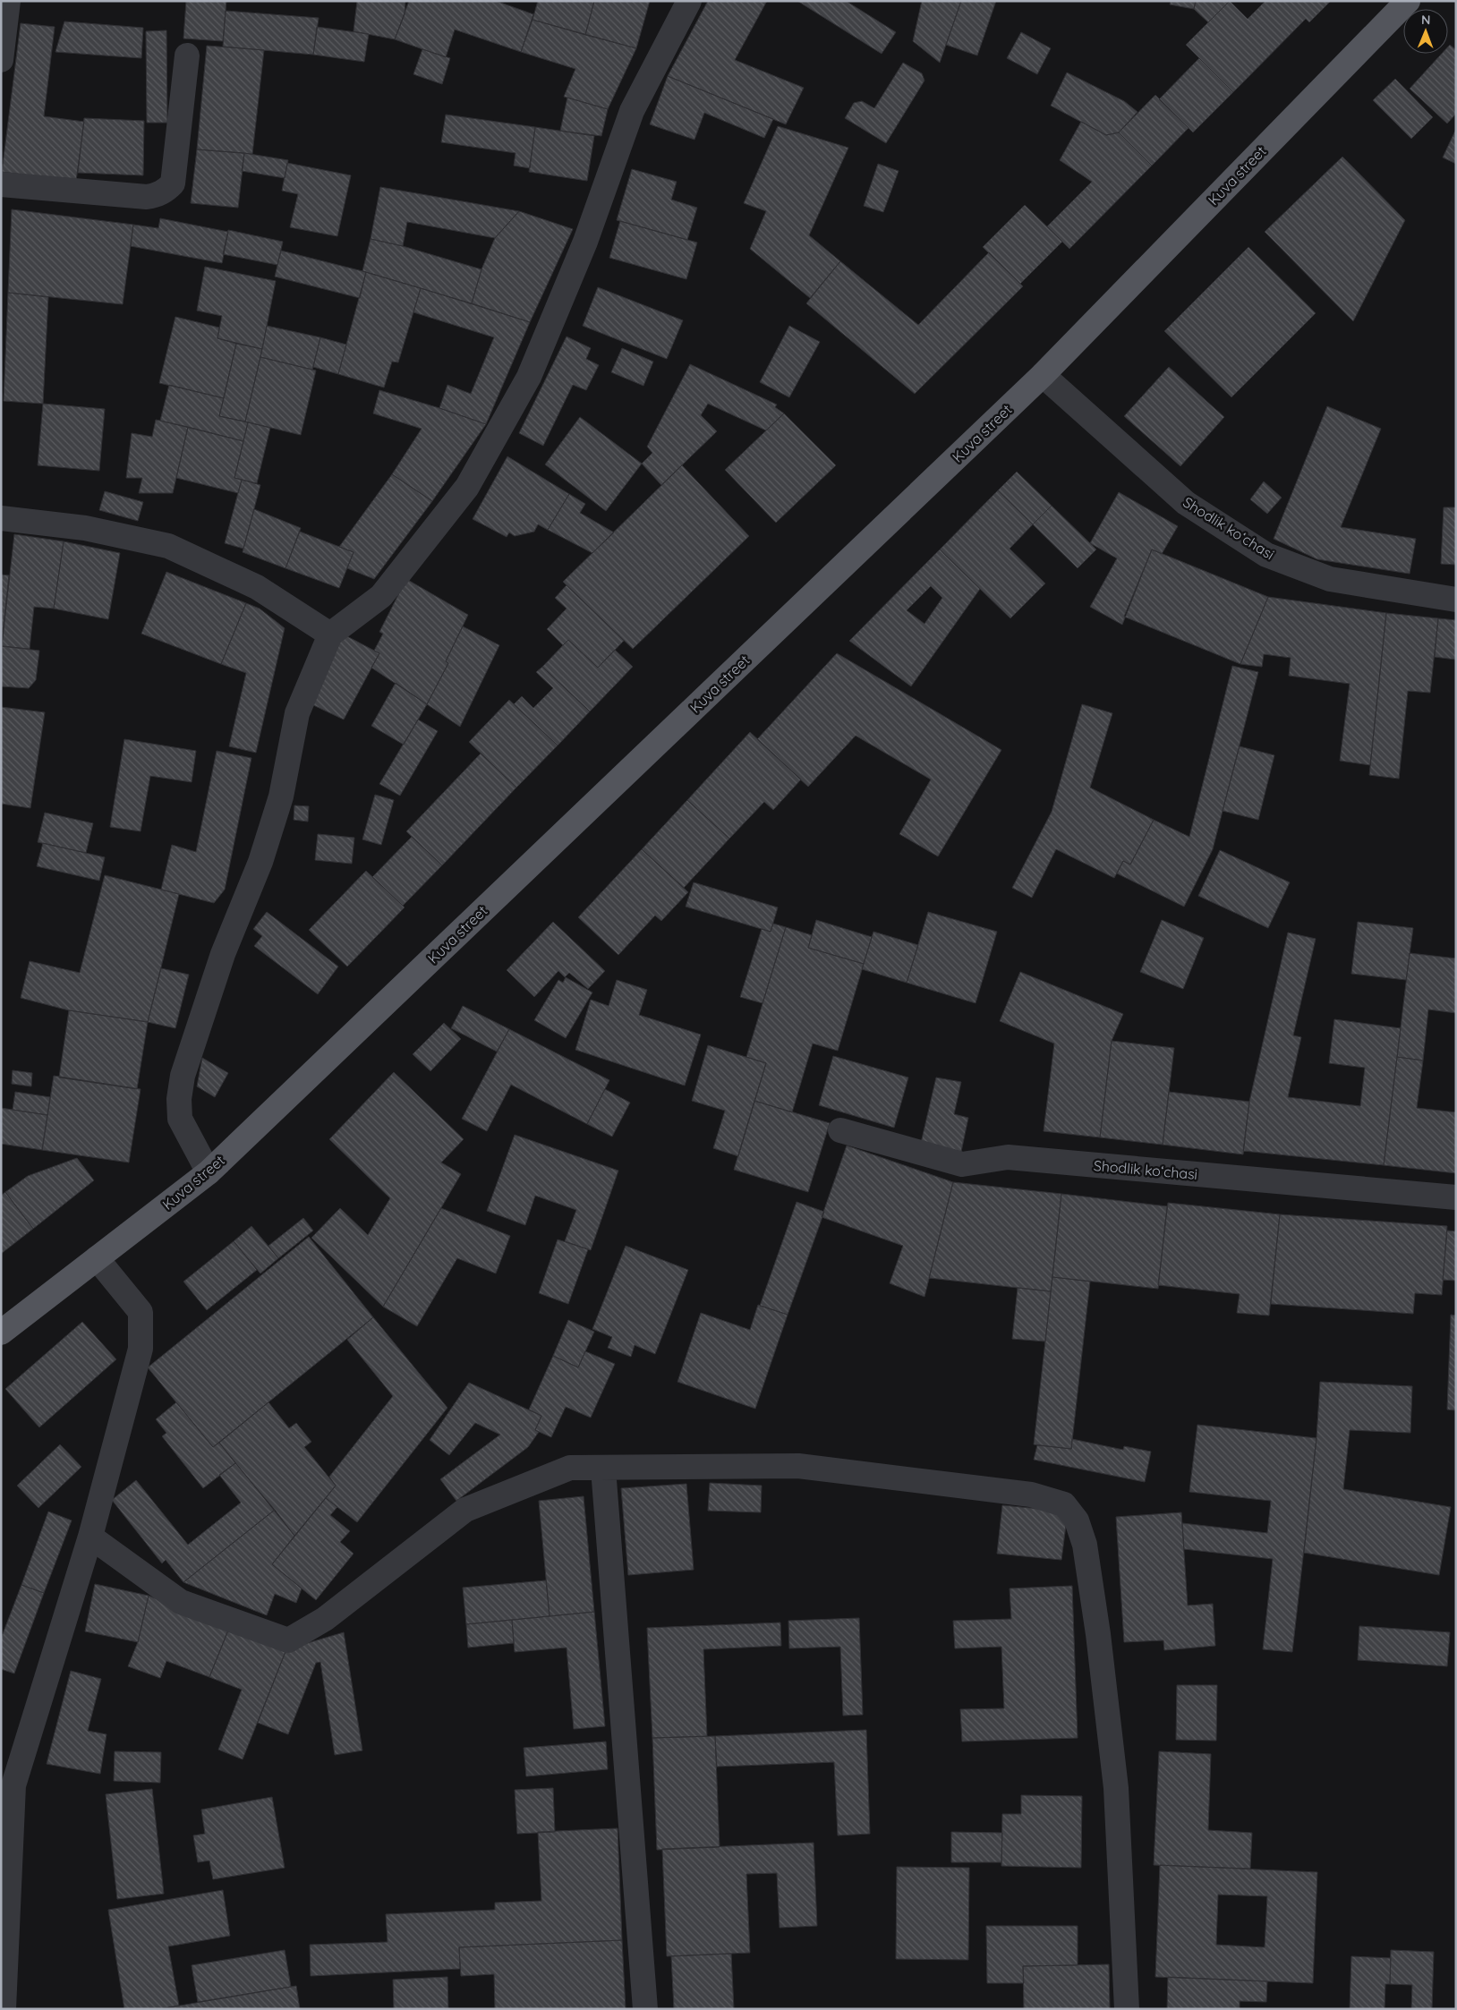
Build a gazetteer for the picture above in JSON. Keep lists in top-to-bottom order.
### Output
{
  "streets": {
    "main road": ["Kuva street"],
    "street": ["Shodlik koʻchasi"]
  },
  "crossings": [
    ["Kuva street", "Shodlik koʻchasi"]
  ],
  "north": "top"
}
